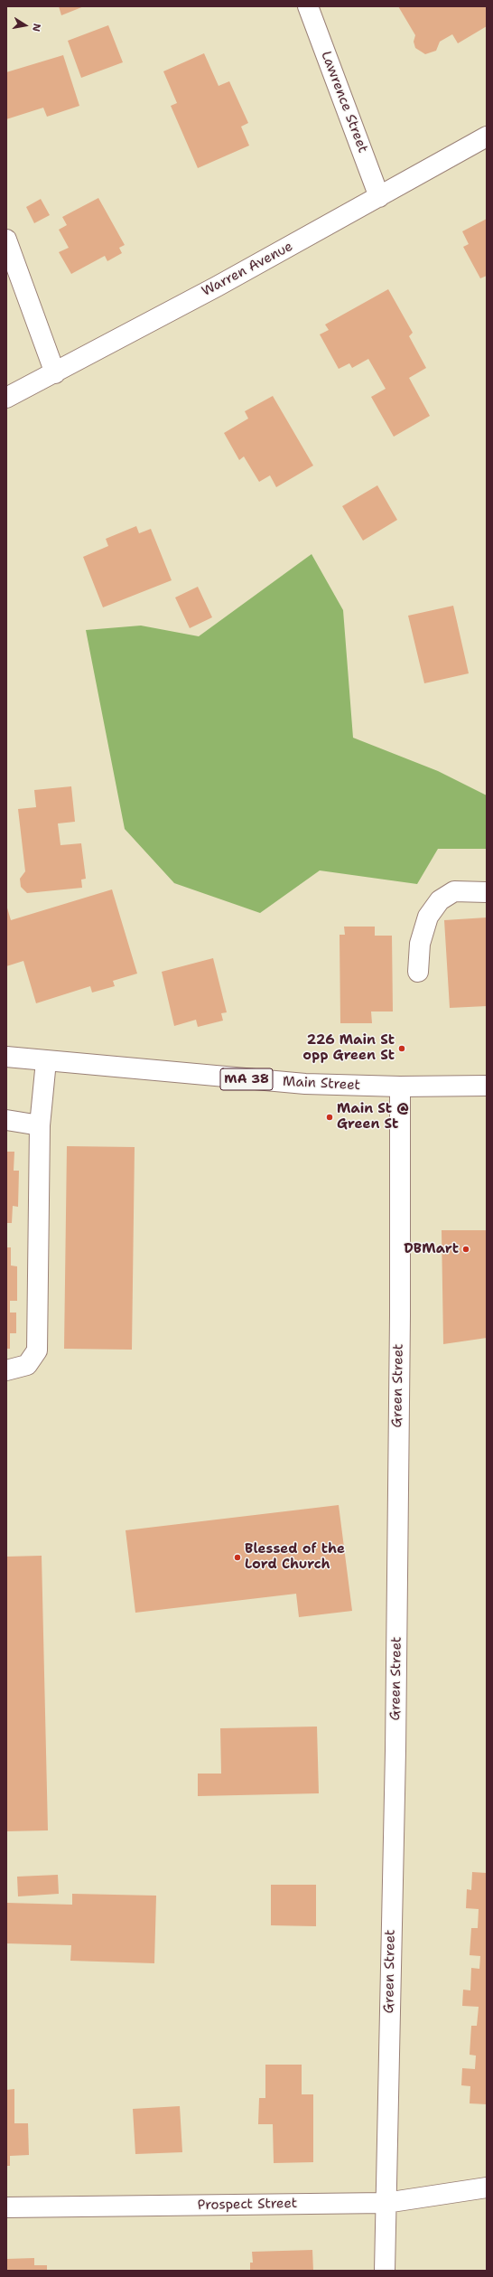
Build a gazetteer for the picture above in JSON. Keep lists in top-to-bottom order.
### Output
{
  "streets": {
    "street": [
      "Lawrence Street",
      "Warren Avenue",
      "MA 38",
      "Main Street",
      "Green Street",
      "Prospect Street"
    ]
  },
  "crossings": [
    ["Lawrence Street", "Warren Avenue"],
    ["Main Street", "Green Street"],
    ["Green Street", "Prospect Street"]
  ],
  "places": [
    "226 Main St opp Green St",
    "Main St @ Green St",
    "DBMart",
    "Blessed of the Lord Church"
  ],
  "north": "right"
}
